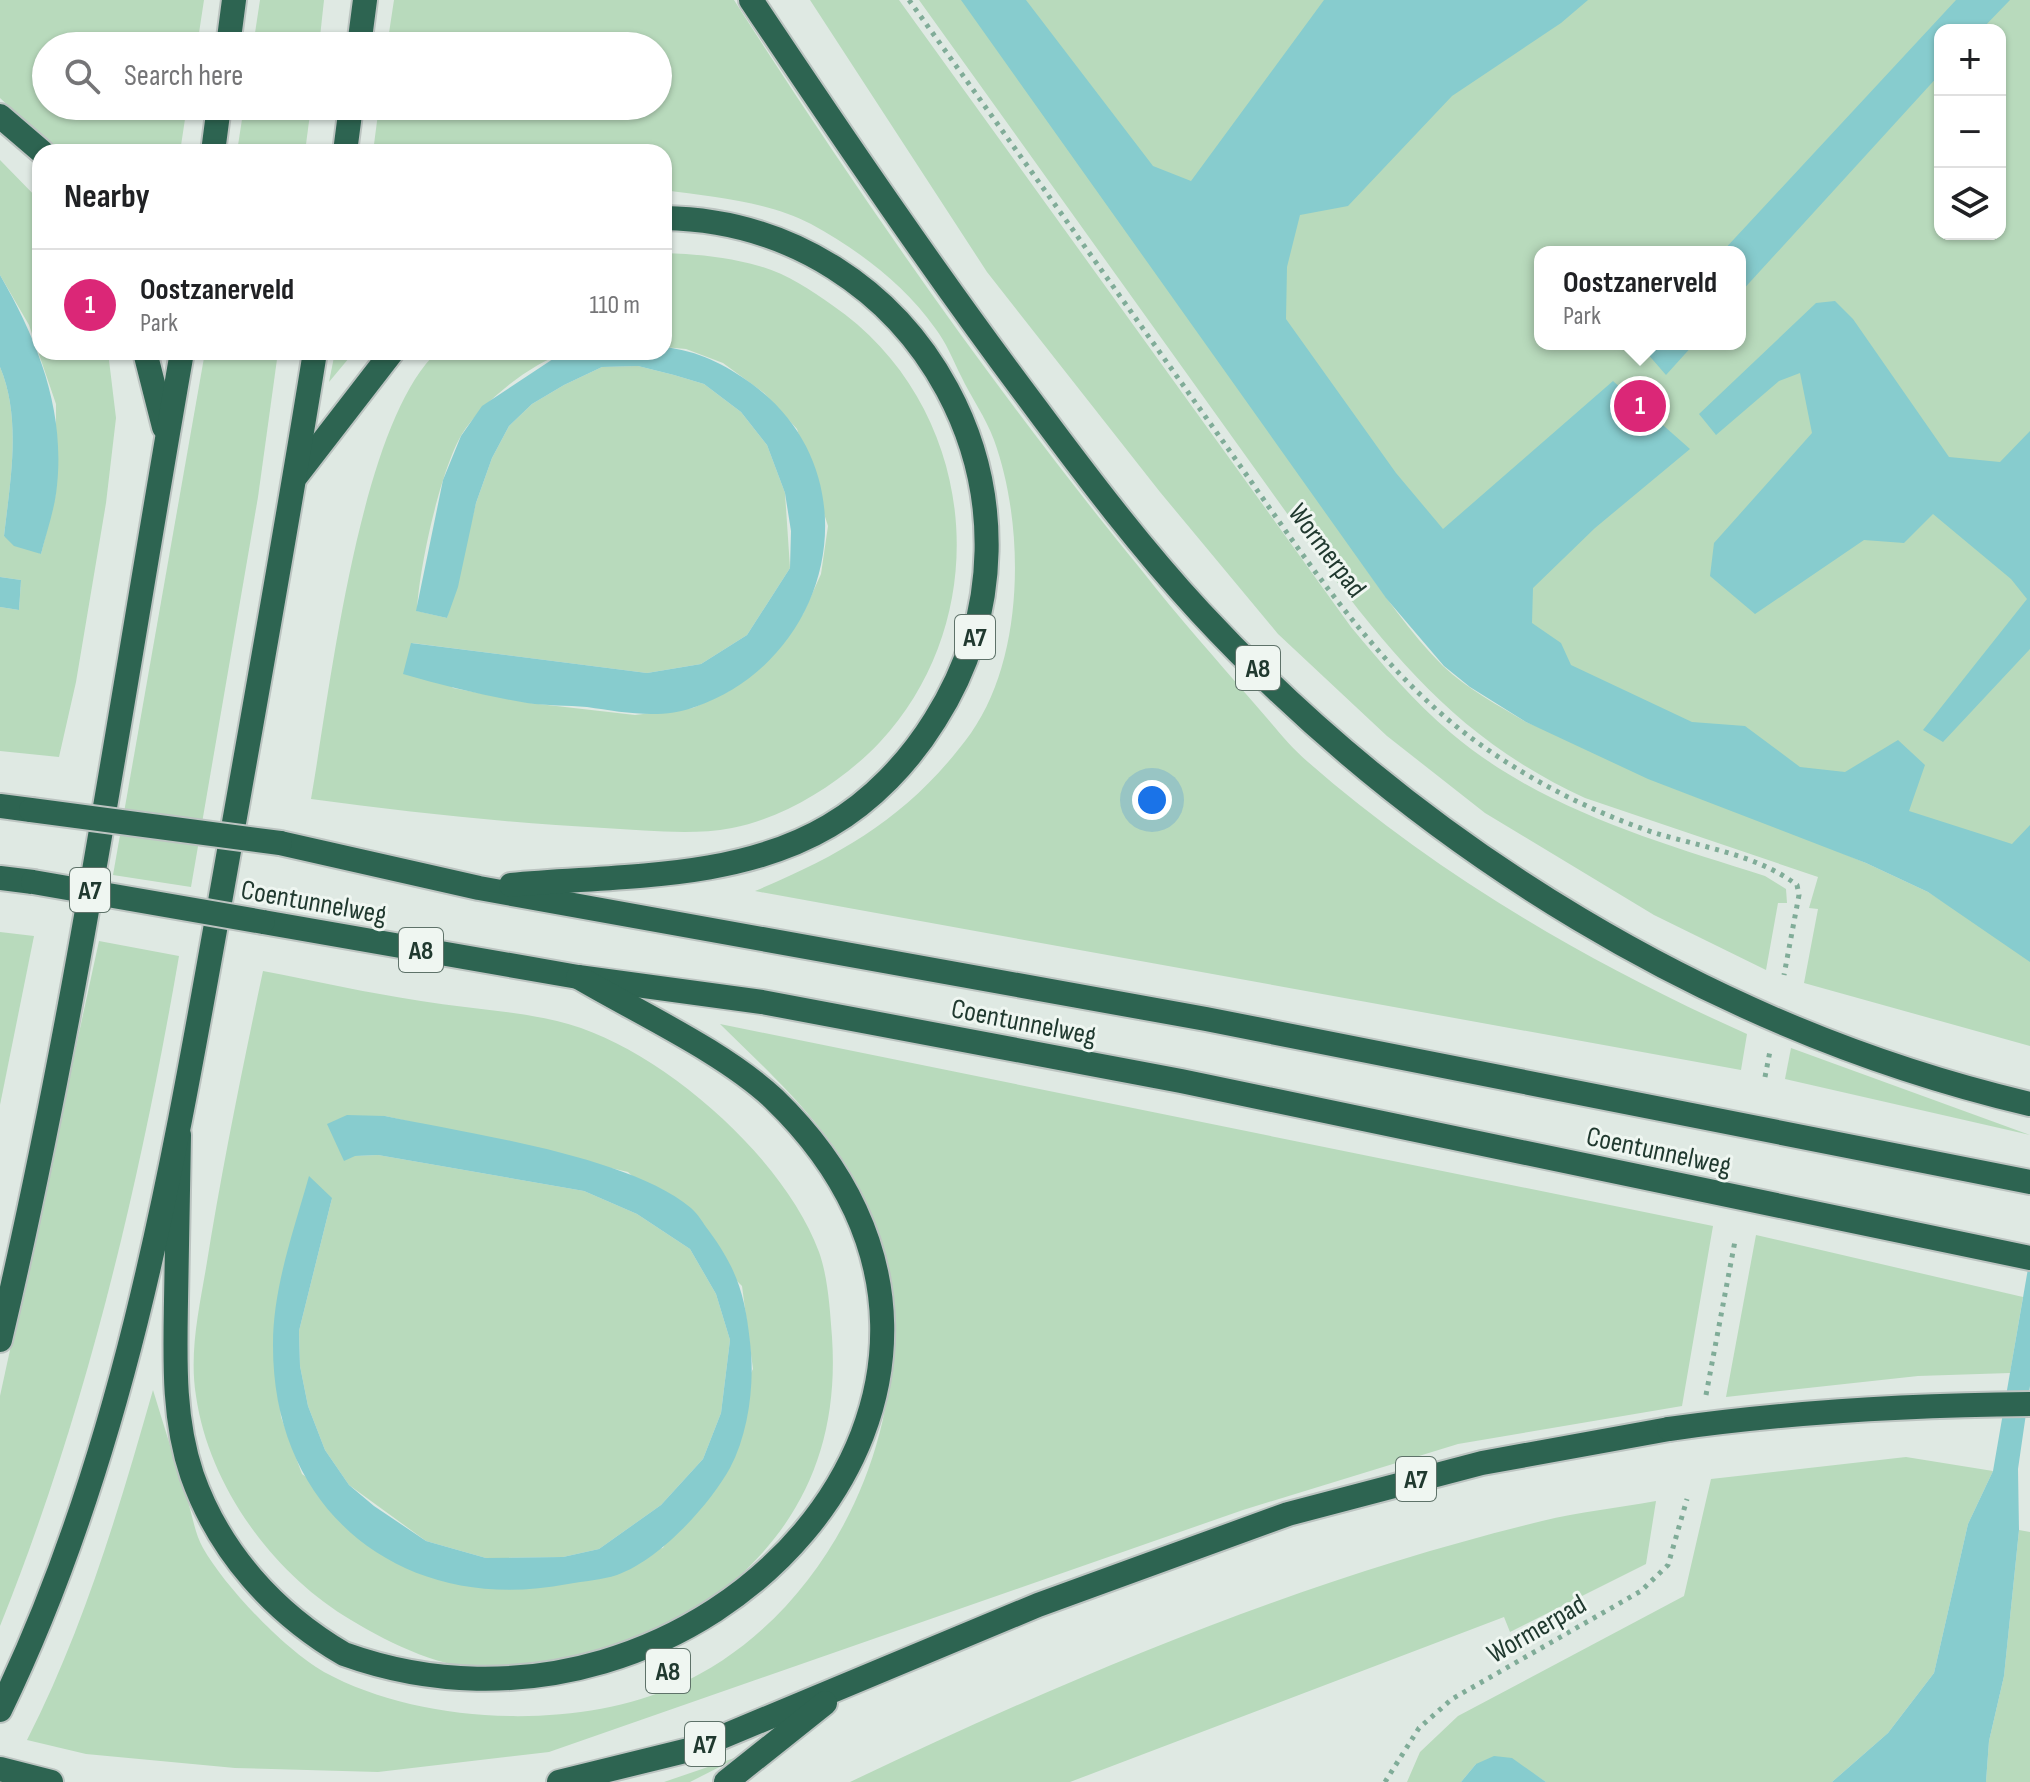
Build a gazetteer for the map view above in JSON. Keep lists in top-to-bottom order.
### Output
{
  "streets": {
    "highway": ["A7", "A8", "Coentunnelweg"],
    "path": ["Wormerpad"]
  },
  "crossings": [
    ["A7", "Coentunnelweg"],
    ["A8", "Coentunnelweg"]
  ],
  "page": {
    "map_buttons": ["+", "−"],
    "search": "Search here",
    "heading": "Nearby",
    "popup": ["Oostzanerveld", "Park"],
    "list": [
      {
        "mark": "1",
        "name": "Oostzanerveld",
        "note": "Park",
        "value": "110 m"
      }
    ],
    "pins": "1"
  }
}
